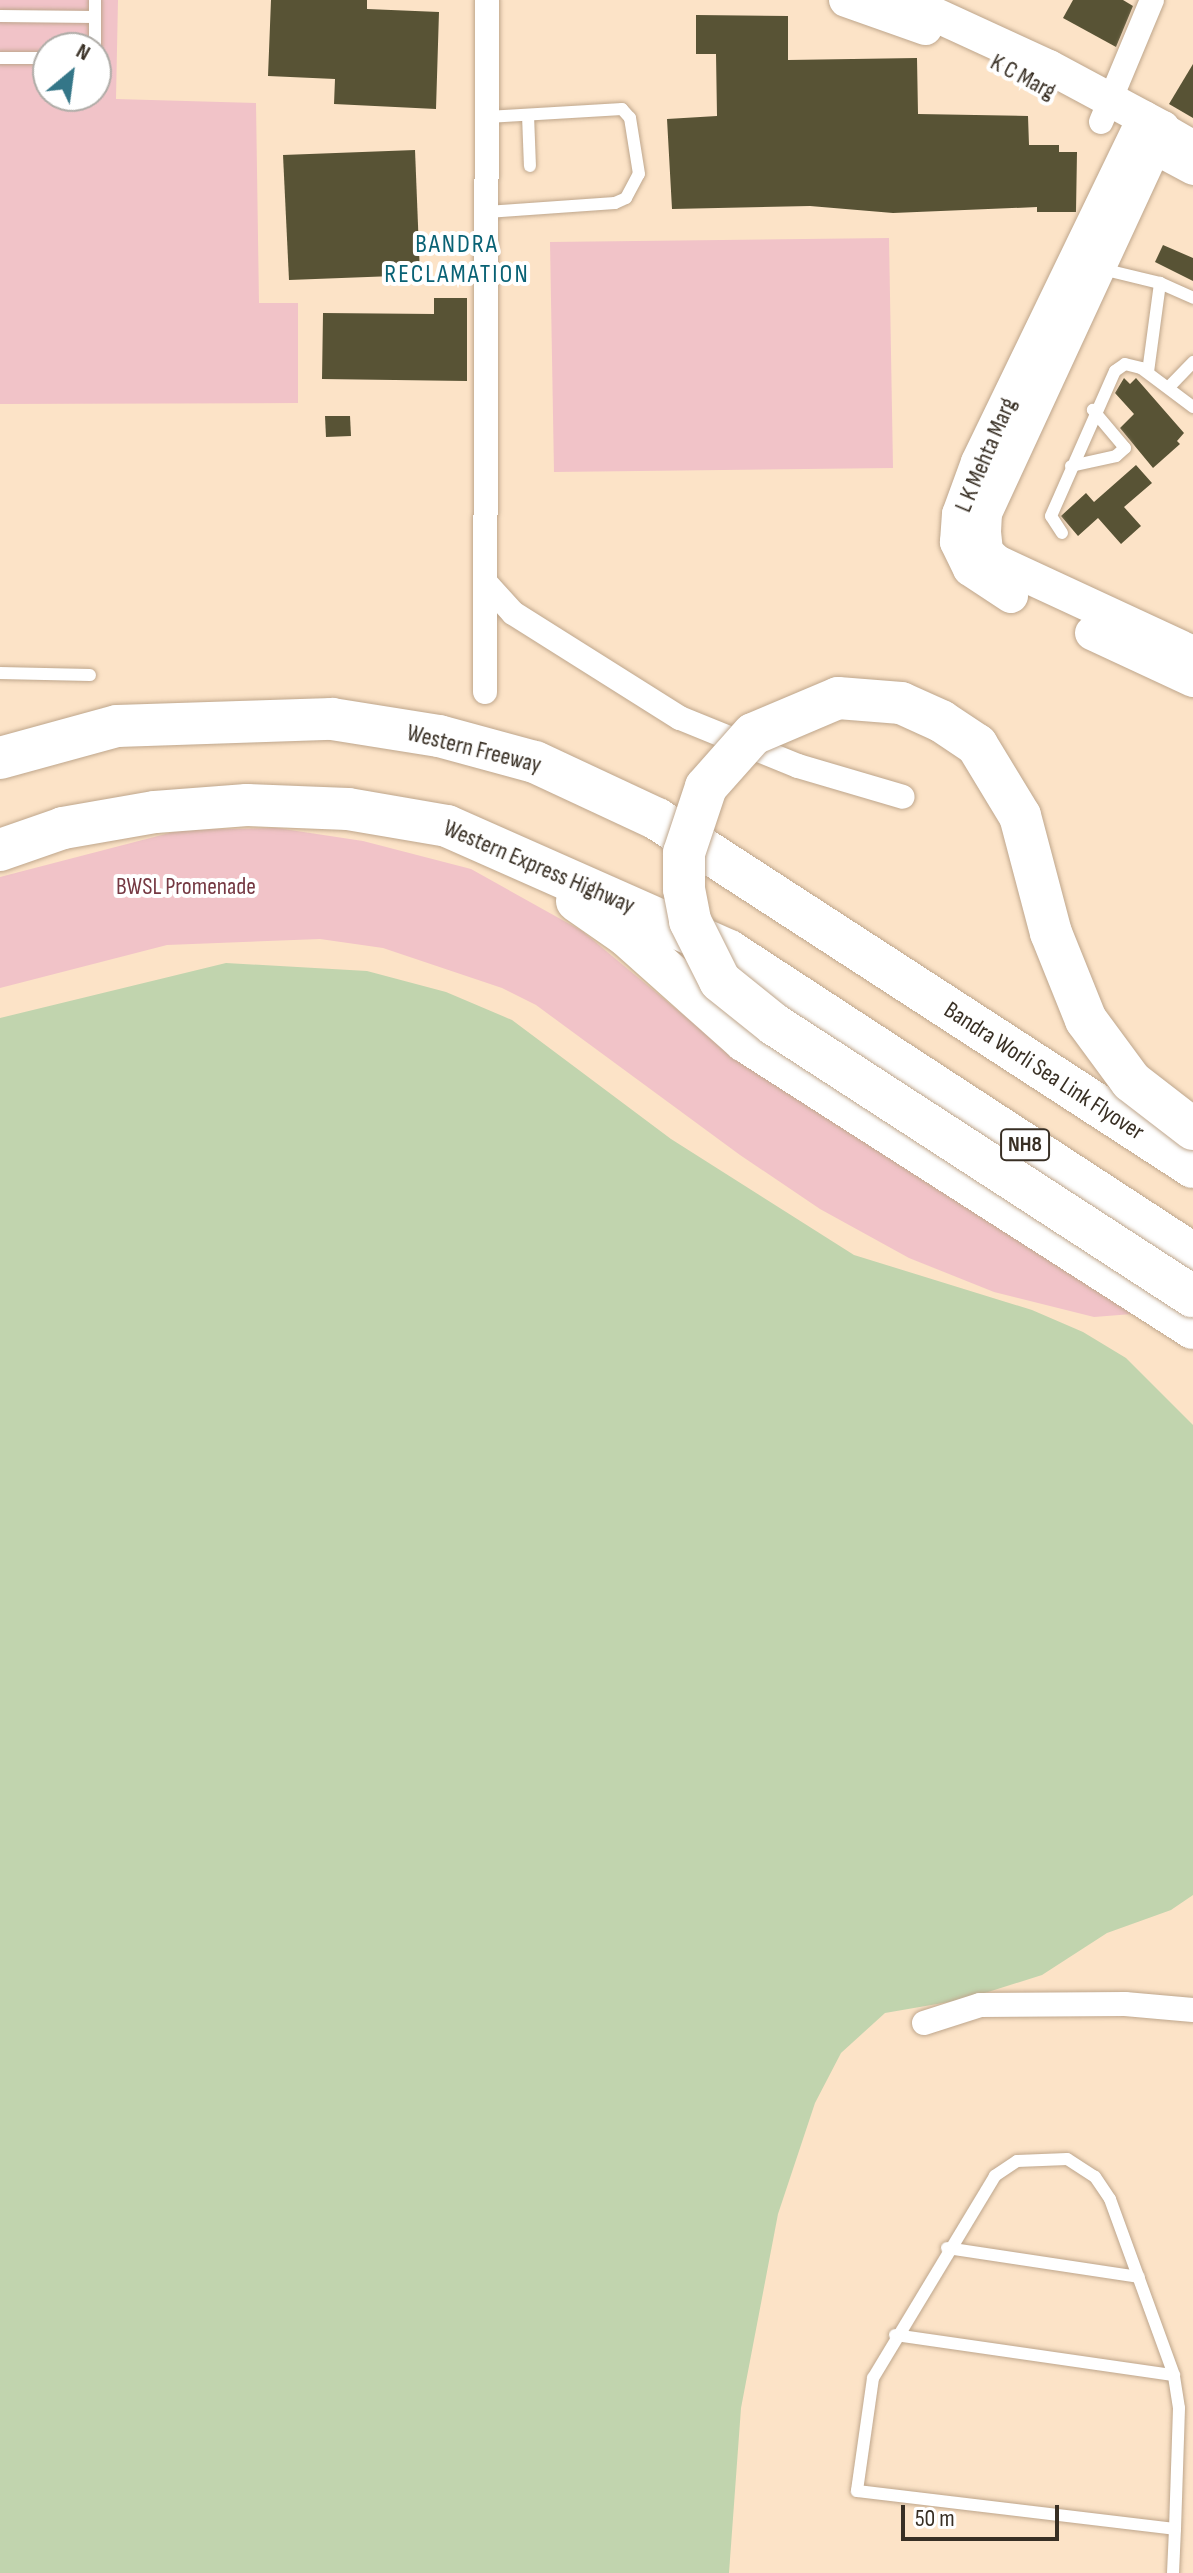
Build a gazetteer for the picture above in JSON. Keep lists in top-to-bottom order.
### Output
{
  "streets": {
    "highway": [
      "Western Freeway",
      "Western Express Highway",
      "Bandra Worli Sea Link Flyover",
      "NH8"
    ],
    "main road": ["K C Marg", "L K Mehta Marg"]
  },
  "crossings": [
    ["K C Marg", "L K Mehta Marg"],
    ["Western Freeway", "Bandra Worli Sea Link Flyover"]
  ],
  "districts": ["BANDRA RECLAMATION"],
  "parks": ["BWSL Promenade"],
  "scale_bar": "50 m",
  "north": "top right"
}
